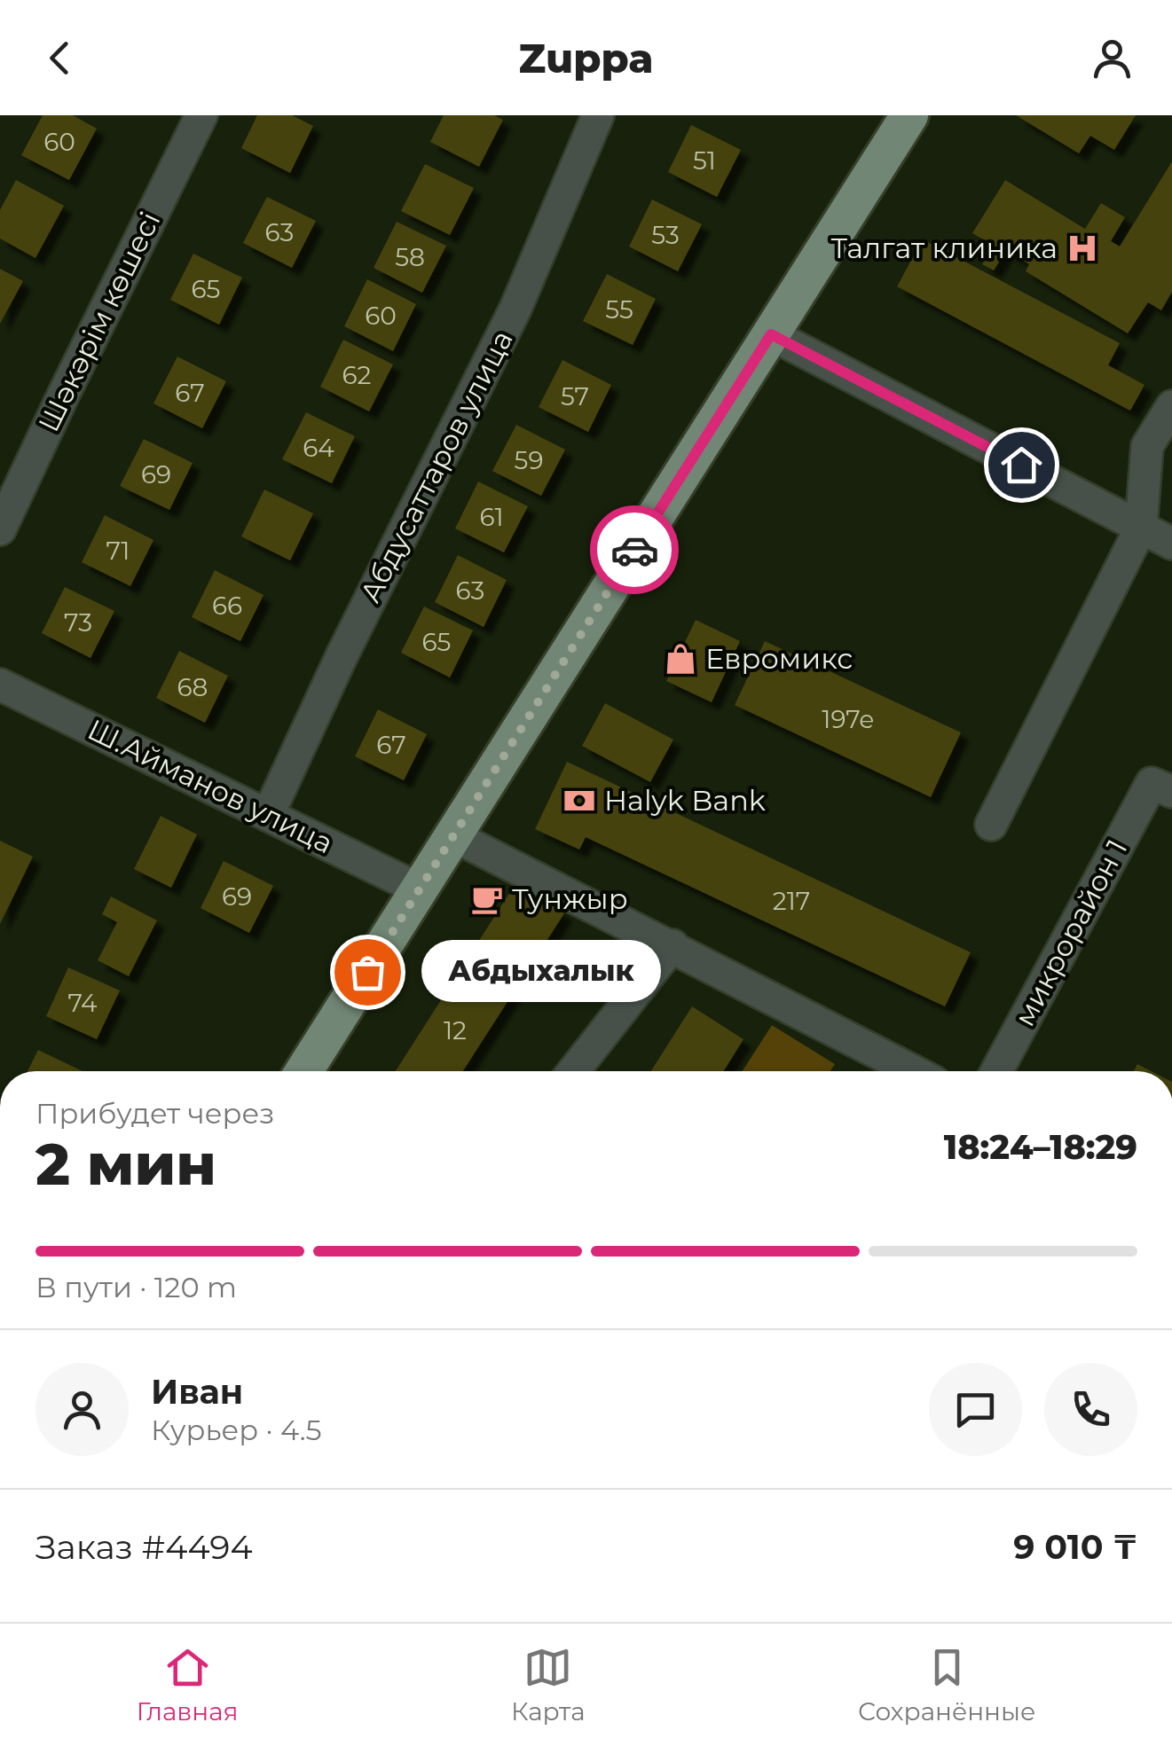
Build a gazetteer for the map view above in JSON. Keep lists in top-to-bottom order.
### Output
{
  "streets": {
    "street": [
      "Шәкәрім көшесі",
      "Абдусаттаров улица",
      "Ш.Айманов улица",
      "микрорайон 1"
    ]
  },
  "crossings": [
    ["Абдусаттаров улица", "Ш.Айманов улица"]
  ],
  "places": {
    "hospital": ["Талгат клиника"],
    "shop": ["Евромикс"],
    "bank": ["Halyk Bank"],
    "cafe": ["Тунжыр"],
    "other": ["Абдыхалык"]
  },
  "house_numbers": [
    "60",
    "51",
    "63",
    "53",
    "58",
    "65",
    "55",
    "60",
    "62",
    "67",
    "57",
    "64",
    "59",
    "69",
    "61",
    "71",
    "63",
    "66",
    "73",
    "65",
    "68",
    "197е",
    "67",
    "69",
    "217",
    "74",
    "12"
  ],
  "page": {
    "header": "Zuppa",
    "bubble": "Абдыхалык",
    "heading": ["2 мин", "Прибудет через", "18:24–18:29"],
    "panel": [
      "Иван",
      "Курьер · 4.5",
      "Заказ #4494",
      "9 010 ₸"
    ],
    "bar": "В пути · 120 m",
    "tabs": ["Главная", "Карта", "Сохранённые"]
  }
}
